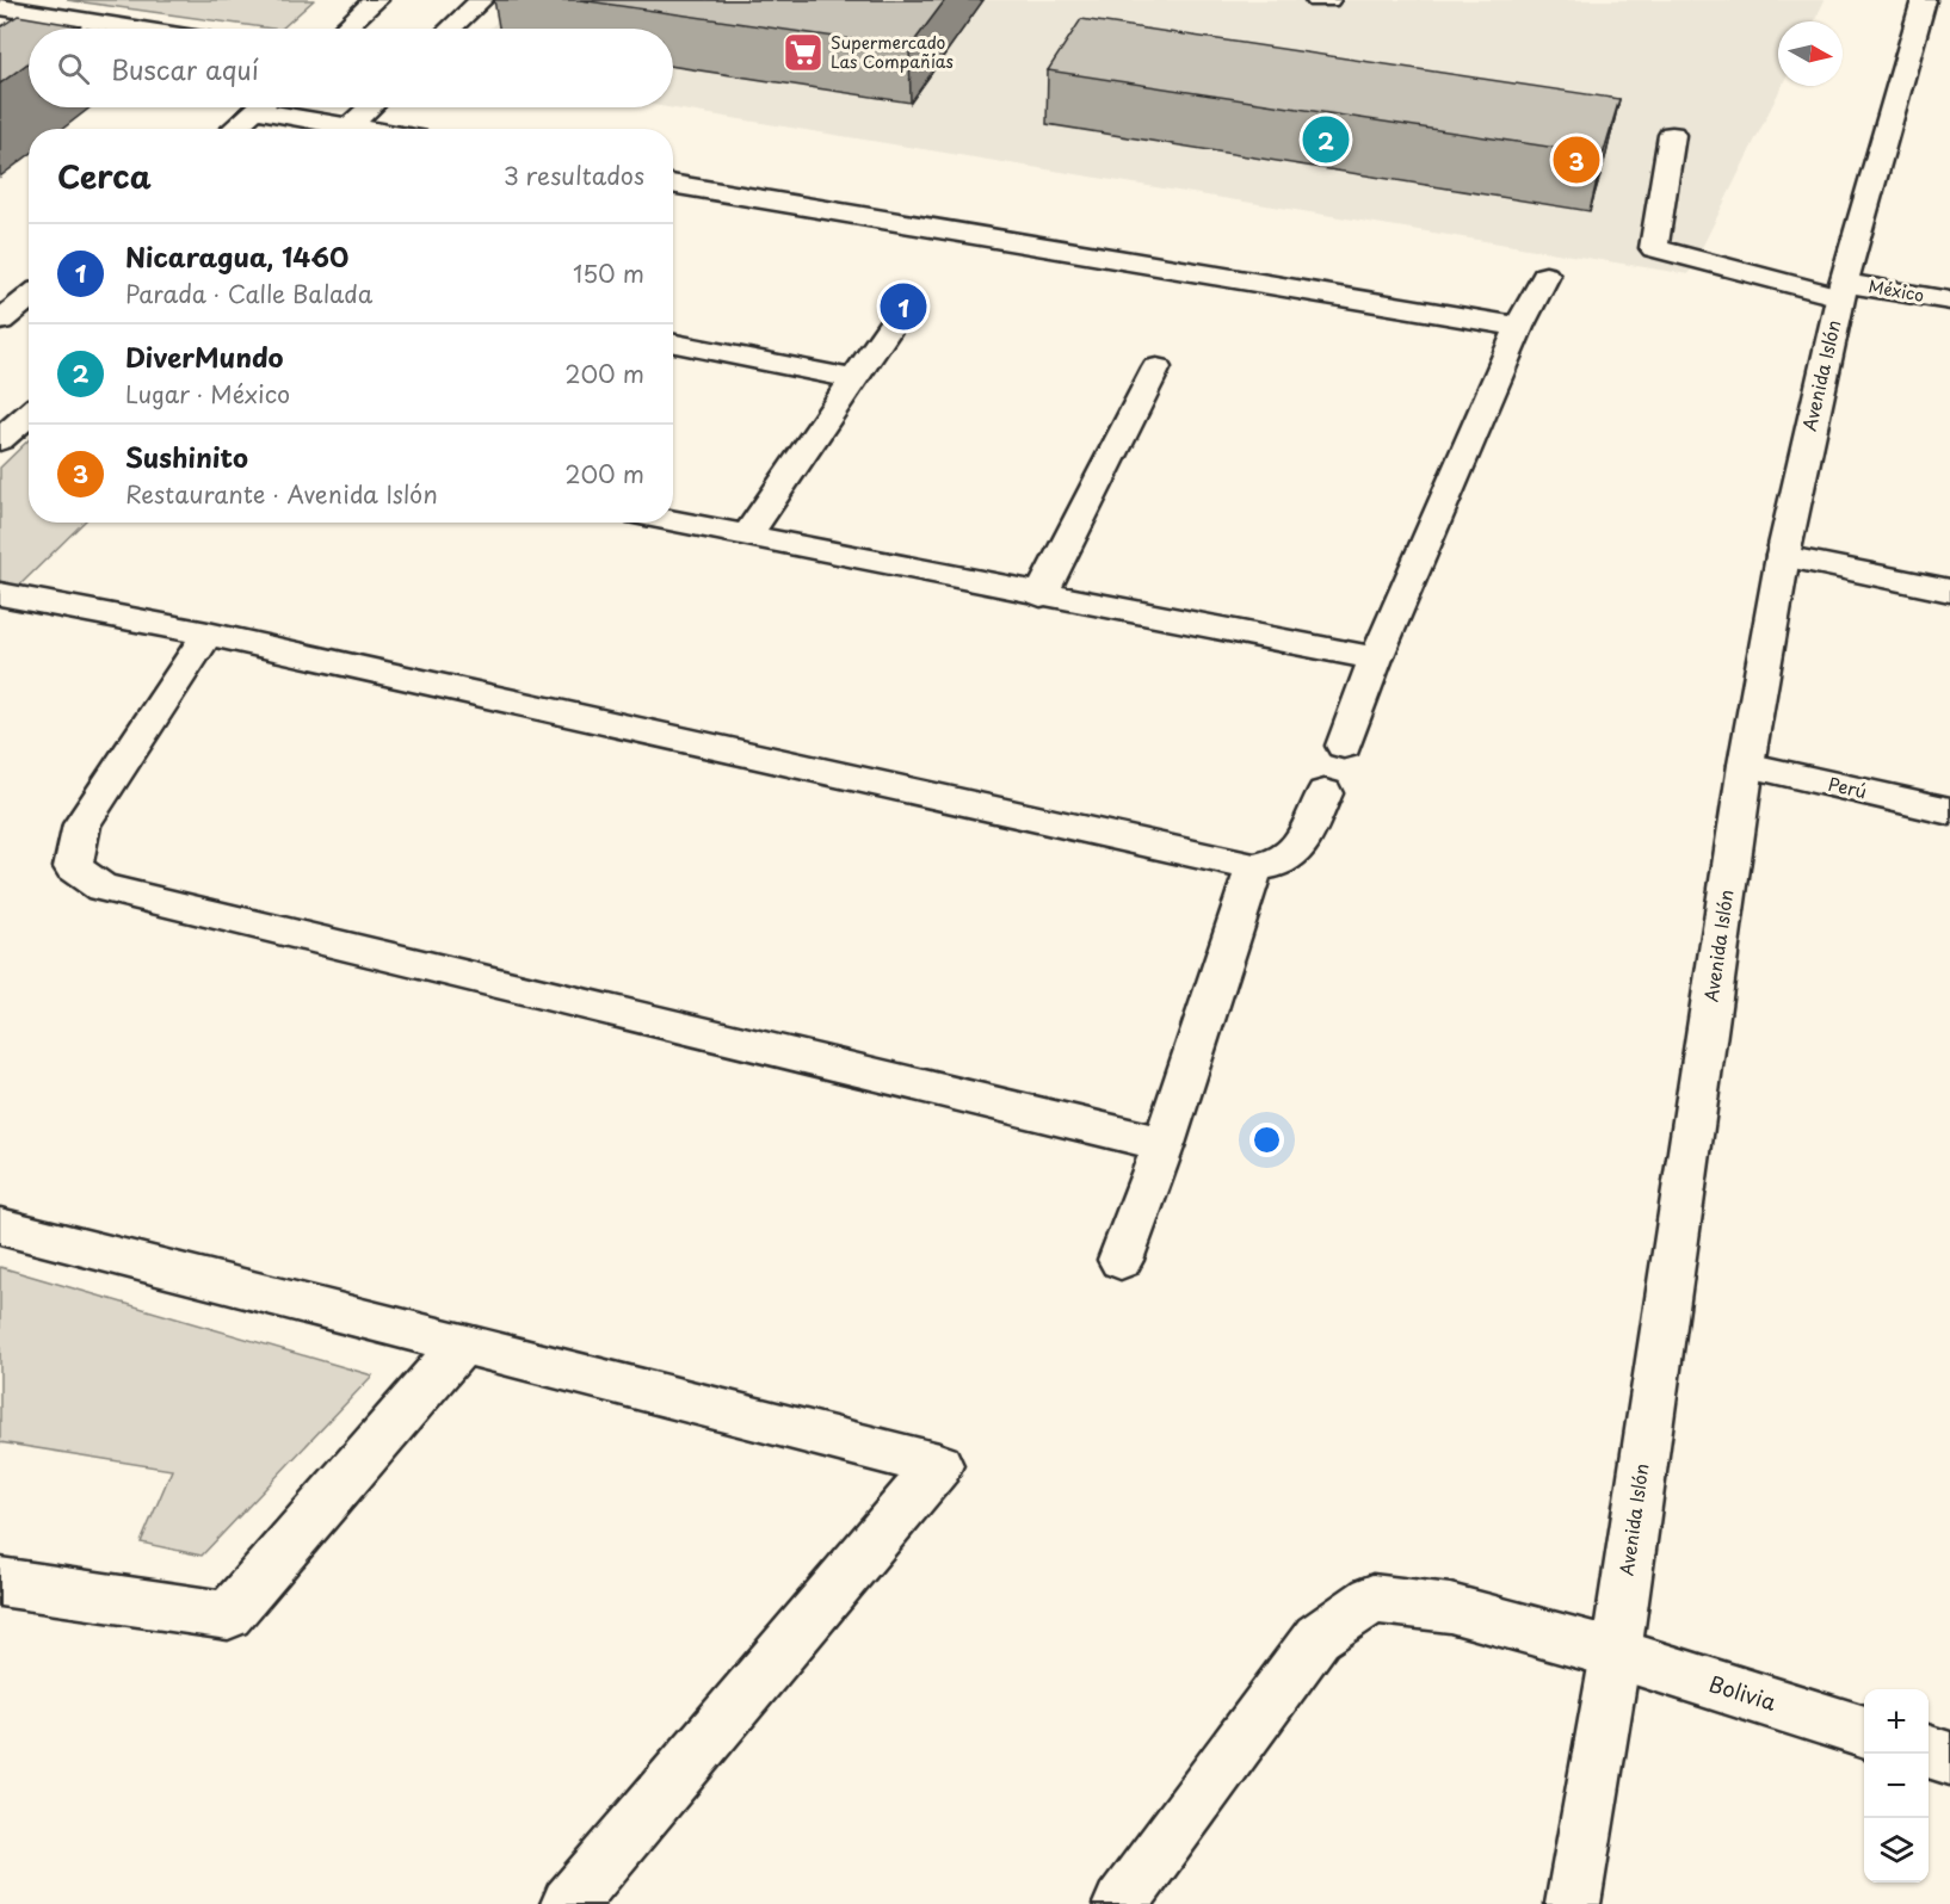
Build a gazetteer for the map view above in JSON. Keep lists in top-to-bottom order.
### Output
{
  "streets": {
    "street": [
      "México",
      "Avenida Islón",
      "Perú",
      "Bolivia"
    ]
  },
  "crossings": [
    ["México", "Avenida Islón"],
    ["Avenida Islón", "Perú"],
    ["Avenida Islón", "Bolivia"]
  ],
  "places": {
    "supermarket": ["Supermercado Las Compañías"]
  },
  "north": "right",
  "page": {
    "search": "Buscar aquí",
    "pins": ["2", "3", "1"],
    "heading": ["Cerca", "3 resultados"],
    "list": [
      {
        "mark": "1",
        "name": "Nicaragua, 1460",
        "note": "Parada · Calle Balada",
        "value": "150 m"
      },
      {
        "mark": "2",
        "name": "DiverMundo",
        "note": "Lugar · México",
        "value": "200 m"
      },
      {
        "mark": "3",
        "name": "Sushinito",
        "note": "Restaurante · Avenida Islón",
        "value": "200 m"
      }
    ],
    "map_buttons": ["+", "−"]
  }
}
